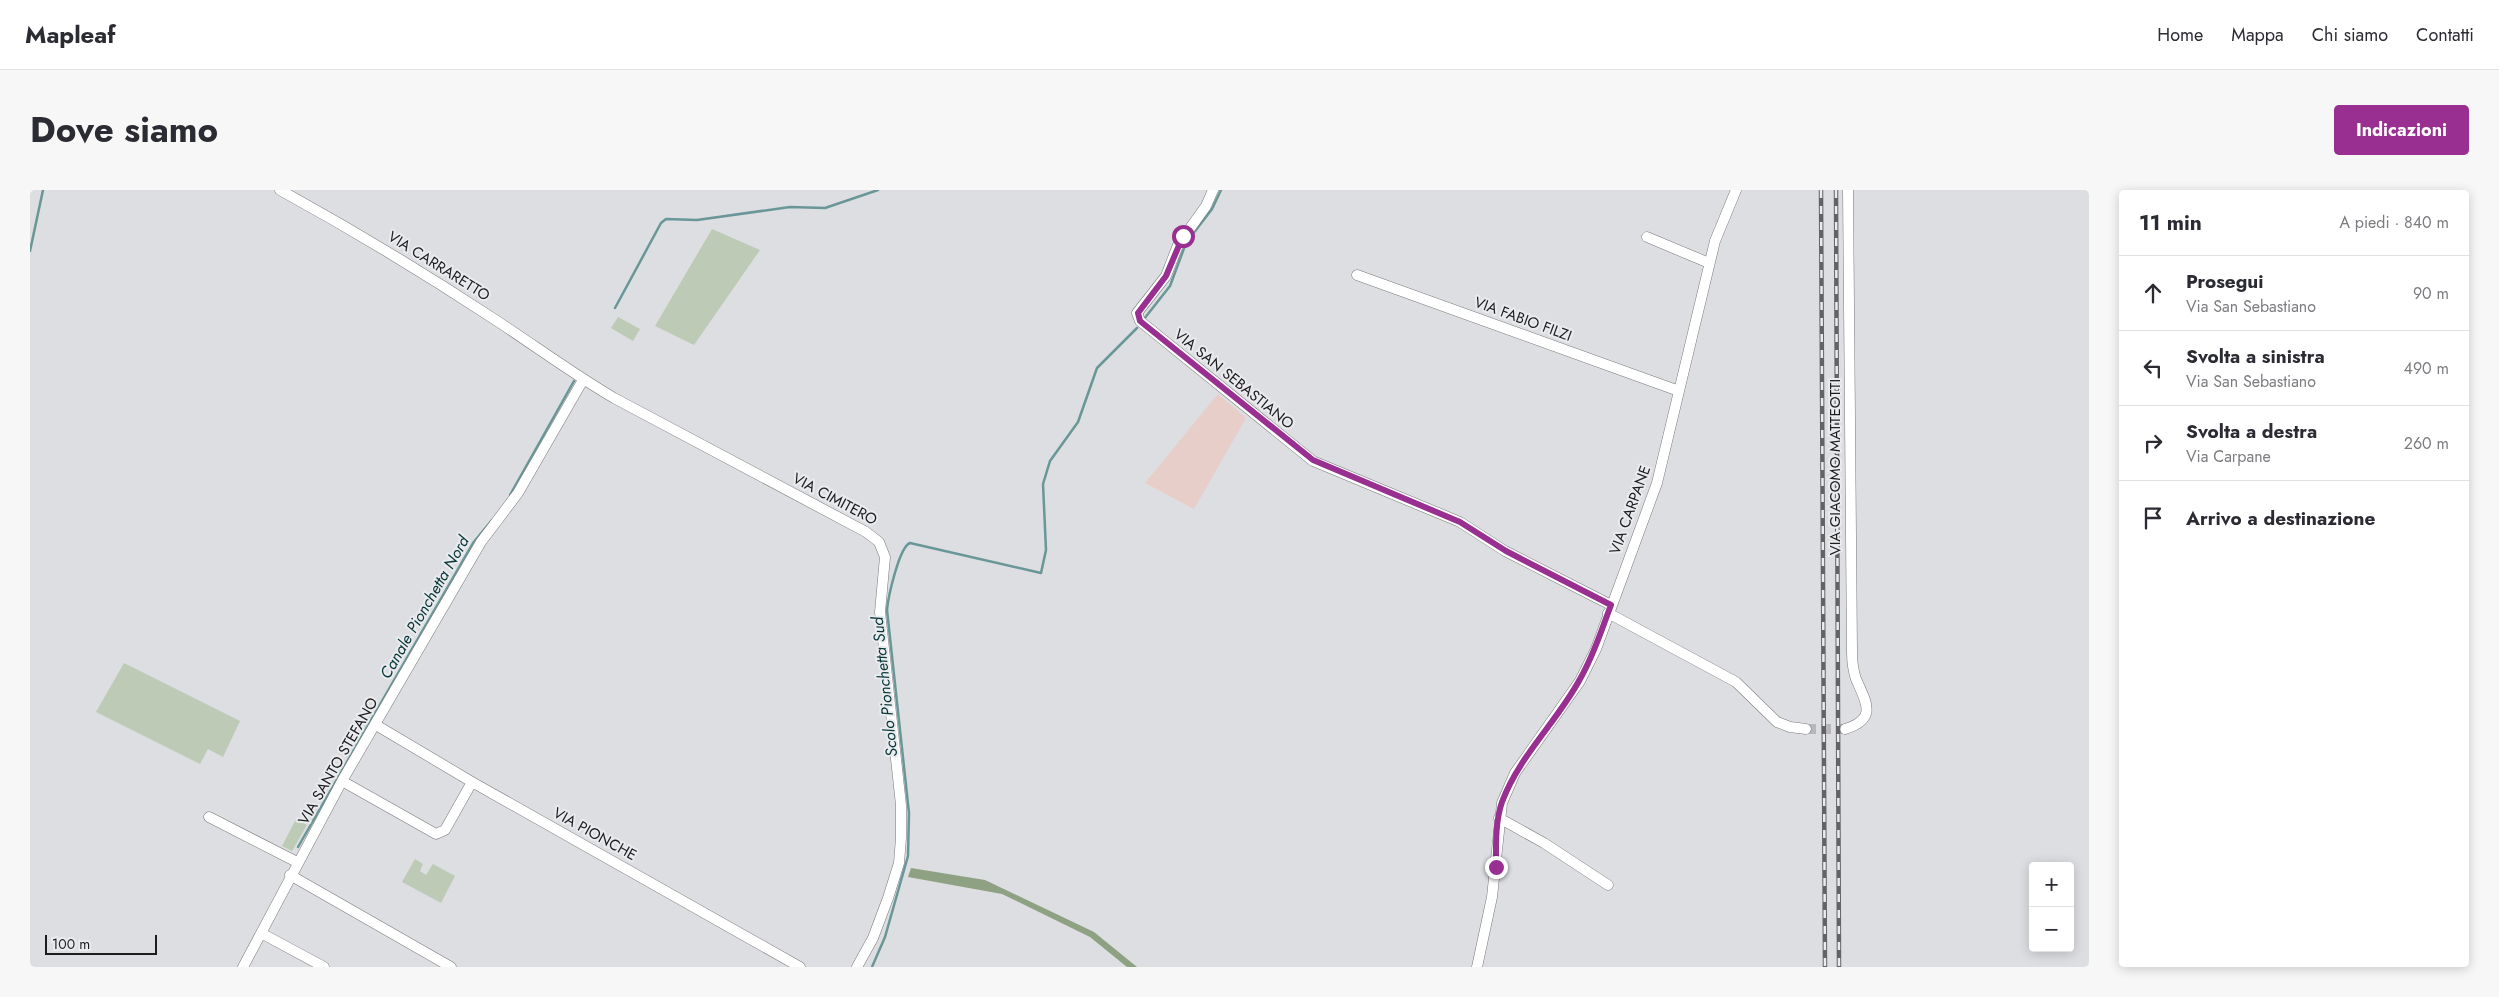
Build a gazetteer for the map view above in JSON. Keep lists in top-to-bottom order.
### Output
{
  "streets": {
    "street": [
      "VIA CARRARETTO",
      "VIA FABIO FILZI",
      "VIA SAN SEBASTIANO",
      "VIA GIACOMO MATTEOTTI",
      "VIA CIMITERO",
      "VIA CARPANE",
      "VIA SANTO STEFANO",
      "VIA PIONCHE"
    ]
  },
  "crossings": [
    ["VIA CARRARETTO", "VIA CIMITERO"],
    ["VIA CARRARETTO", "VIA SANTO STEFANO"],
    ["VIA FABIO FILZI", "VIA CARPANE"],
    ["VIA SAN SEBASTIANO", "VIA CARPANE"],
    ["VIA CIMITERO", "VIA SANTO STEFANO"],
    ["VIA SANTO STEFANO", "VIA PIONCHE"]
  ],
  "water": ["Canale Pionchetta Nord", "Scolo Pionchetta Sud"],
  "scale_bar": "100 m",
  "page": {
    "header": "Mapleaf",
    "nav": [
      "Home",
      "Mappa",
      "Chi siamo",
      "Contatti"
    ],
    "title": "Dove siamo",
    "buttons": "Indicazioni",
    "heading": ["11 min", "A piedi · 840 m"],
    "list": [
      ["Prosegui", "Via San Sebastiano", "90 m"],
      ["Svolta a sinistra", "Via San Sebastiano", "490 m"],
      ["Svolta a destra", "Via Carpane", "260 m"],
      "Arrivo a destinazione"
    ],
    "map_buttons": ["+", "−"],
    "scale": "100 m"
  }
}
